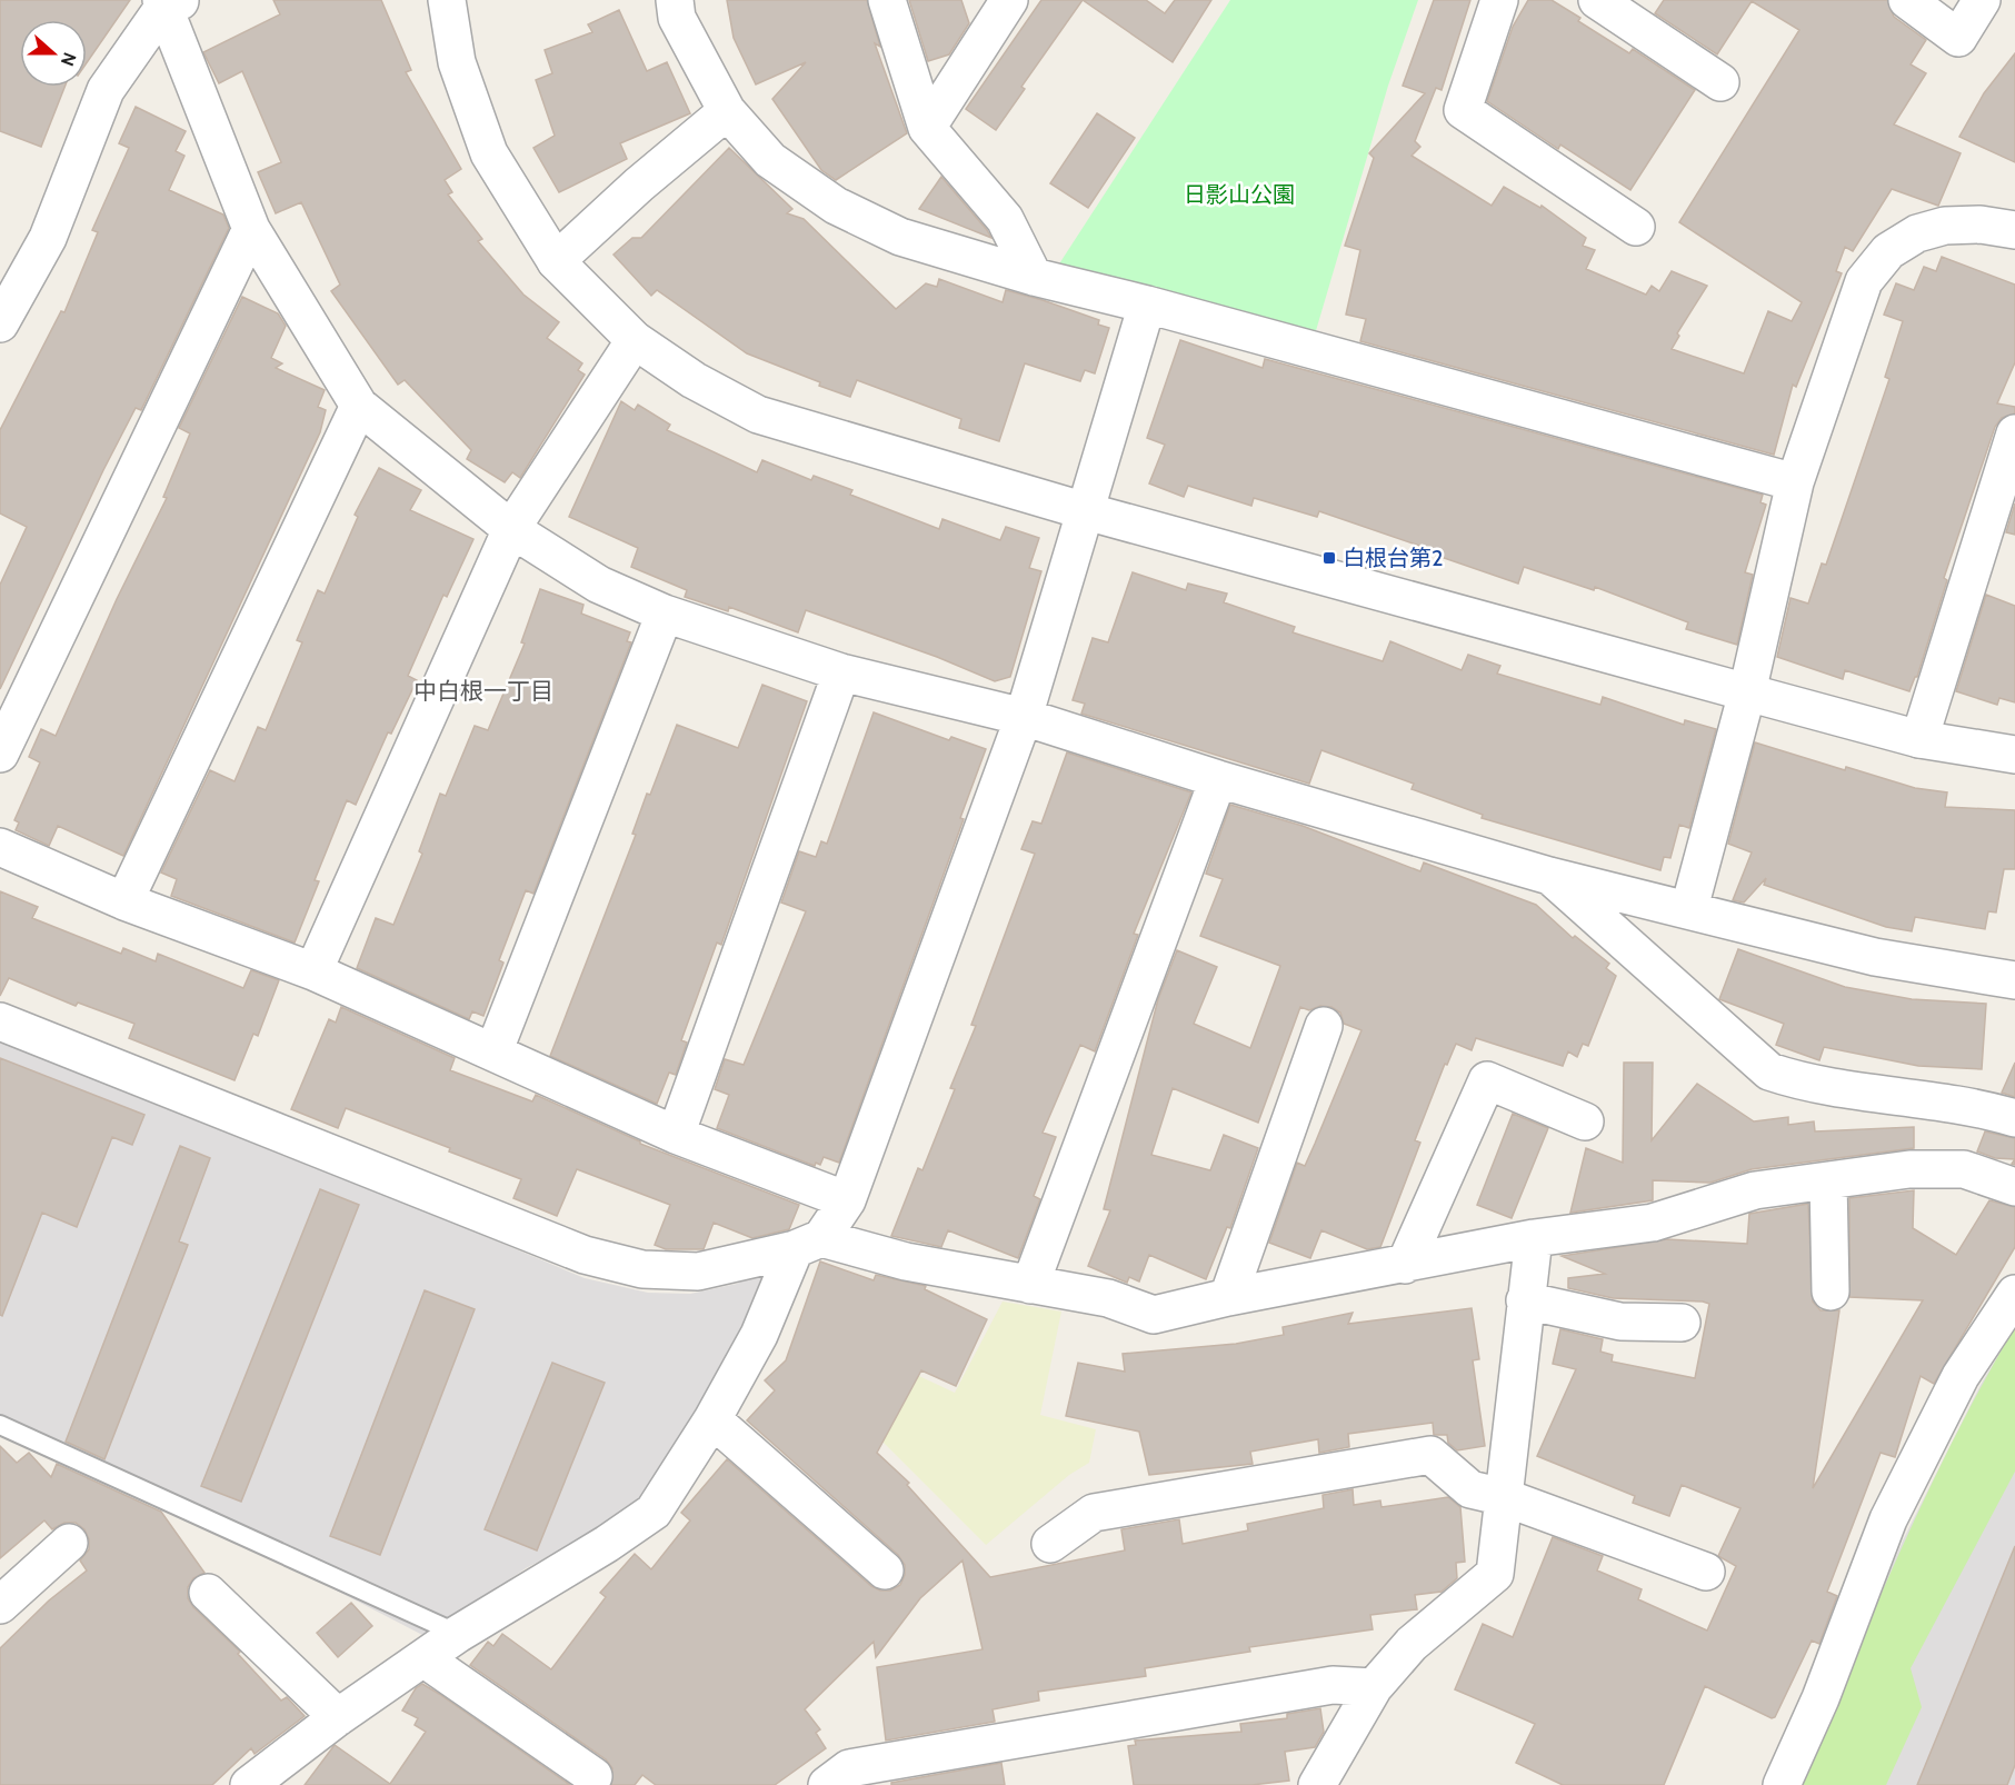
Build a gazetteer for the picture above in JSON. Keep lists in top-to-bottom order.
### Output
{
  "districts": ["中白根一丁目"],
  "parks": ["日影山公園"],
  "places": {
    "transit": ["白根台第2"]
  },
  "north": "right"
}
